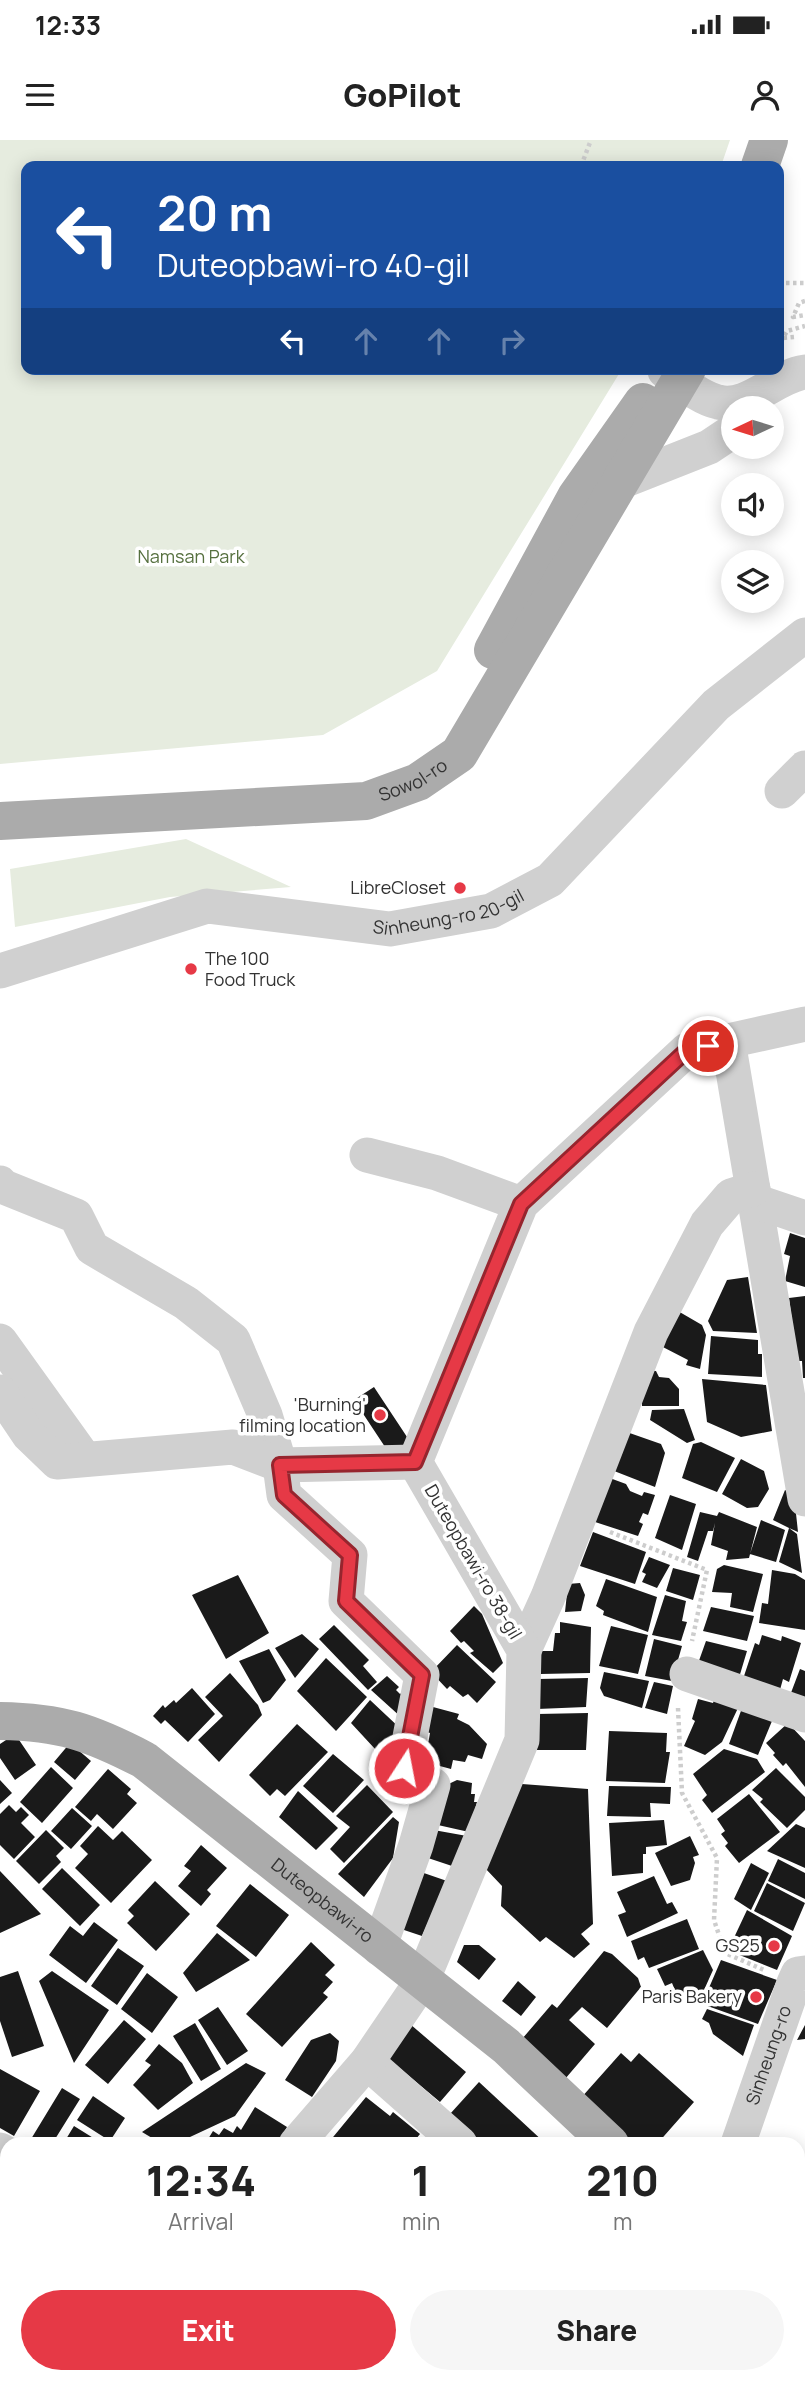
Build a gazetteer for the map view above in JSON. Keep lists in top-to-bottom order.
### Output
{
  "streets": {
    "main road": ["Sowol-ro", "Duteopbawi-ro"],
    "street": ["Sinheung-ro 20-gil", "Duteopbawi-ro 38-gil", "Sinheung-ro"]
  },
  "crossings": [
    ["Duteopbawi-ro 38-gil", "Duteopbawi-ro"]
  ],
  "parks": ["Namsan Park"],
  "places": [
    "LibreCloset",
    "The 100 Food Truck",
    "'Burning' filming location",
    "GS25",
    "Paris Bakery"
  ],
  "north": "left",
  "page": {
    "status": "12:33",
    "header": "GoPilot",
    "turn": ["20 m", "Duteopbawi-ro 40-gil"],
    "eta": [
      "12:34",
      "Arrival",
      "1",
      "min",
      "210",
      "m"
    ],
    "buttons": ["Exit", "Share"]
  }
}
